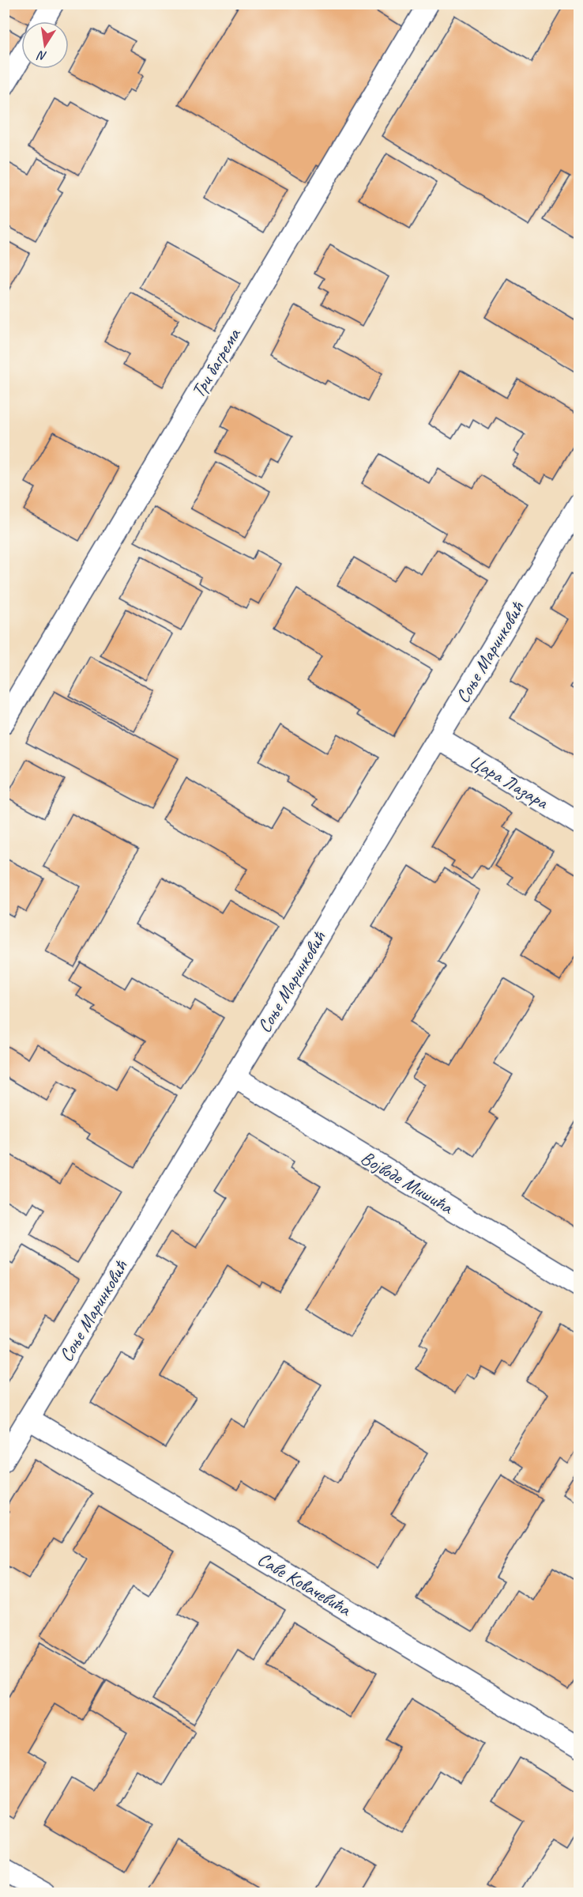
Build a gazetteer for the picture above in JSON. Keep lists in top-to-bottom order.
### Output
{
  "streets": {
    "street": [
      "Три багрема",
      "Соње Маринковић",
      "Цара Лазара",
      "Војводе Мишића",
      "Саве Ковачевића"
    ]
  },
  "crossings": [
    ["Соње Маринковић", "Цара Лазара"],
    ["Соње Маринковић", "Војводе Мишића"],
    ["Соње Маринковић", "Саве Ковачевића"]
  ],
  "north": "bottom"
}
